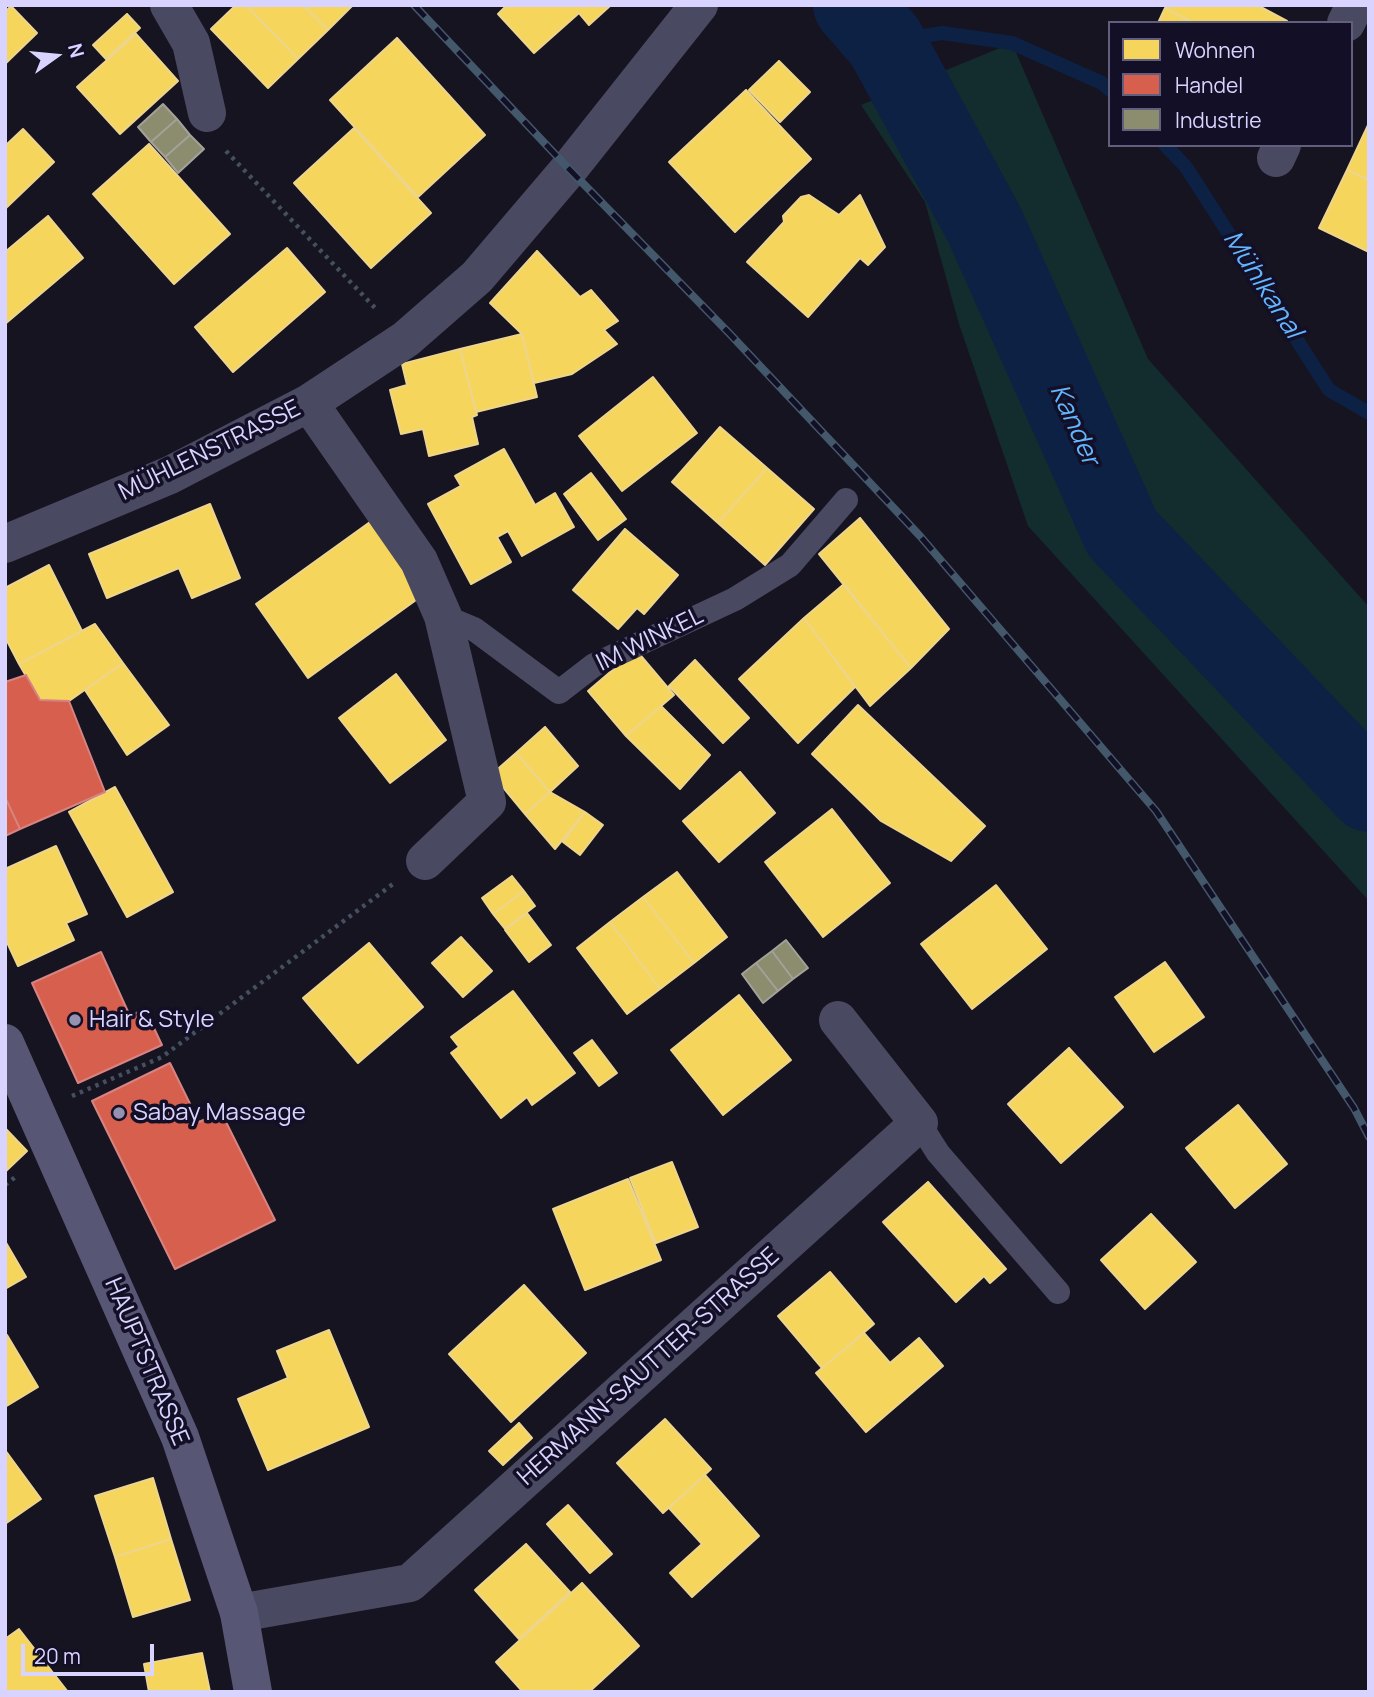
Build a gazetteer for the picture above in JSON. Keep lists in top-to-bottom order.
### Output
{
  "streets": {
    "main road": ["HAUPTSTRASSE"],
    "street": ["MÜHLENSTRASSE", "HERMANN-SAUTTER-STRASSE"],
    "lane": ["IM WINKEL"]
  },
  "crossings": [
    ["HAUPTSTRASSE", "HERMANN-SAUTTER-STRASSE"]
  ],
  "water": ["Mühlkanal", "Kander"],
  "places": ["Hair & Style", "Sabay Massage"],
  "legend": ["Wohnen", "Handel", "Industrie"],
  "scale_bar": "20 m",
  "north": "right"
}
